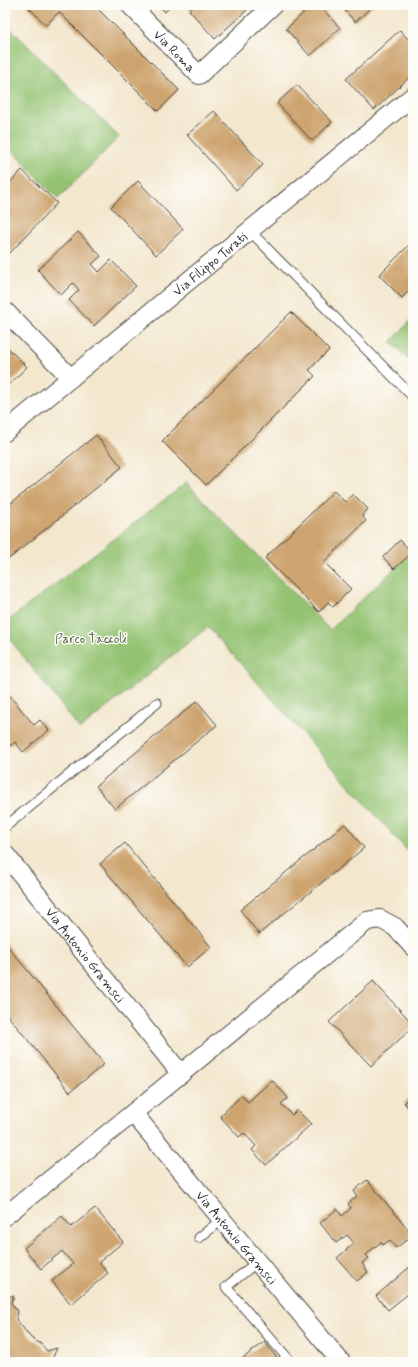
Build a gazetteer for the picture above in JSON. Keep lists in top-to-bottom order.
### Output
{
  "streets": {
    "street": ["Via Roma", "Via Filippo Turati", "Via Antonio Gramsci"]
  },
  "parks": ["Parco Taccoli"]
}
